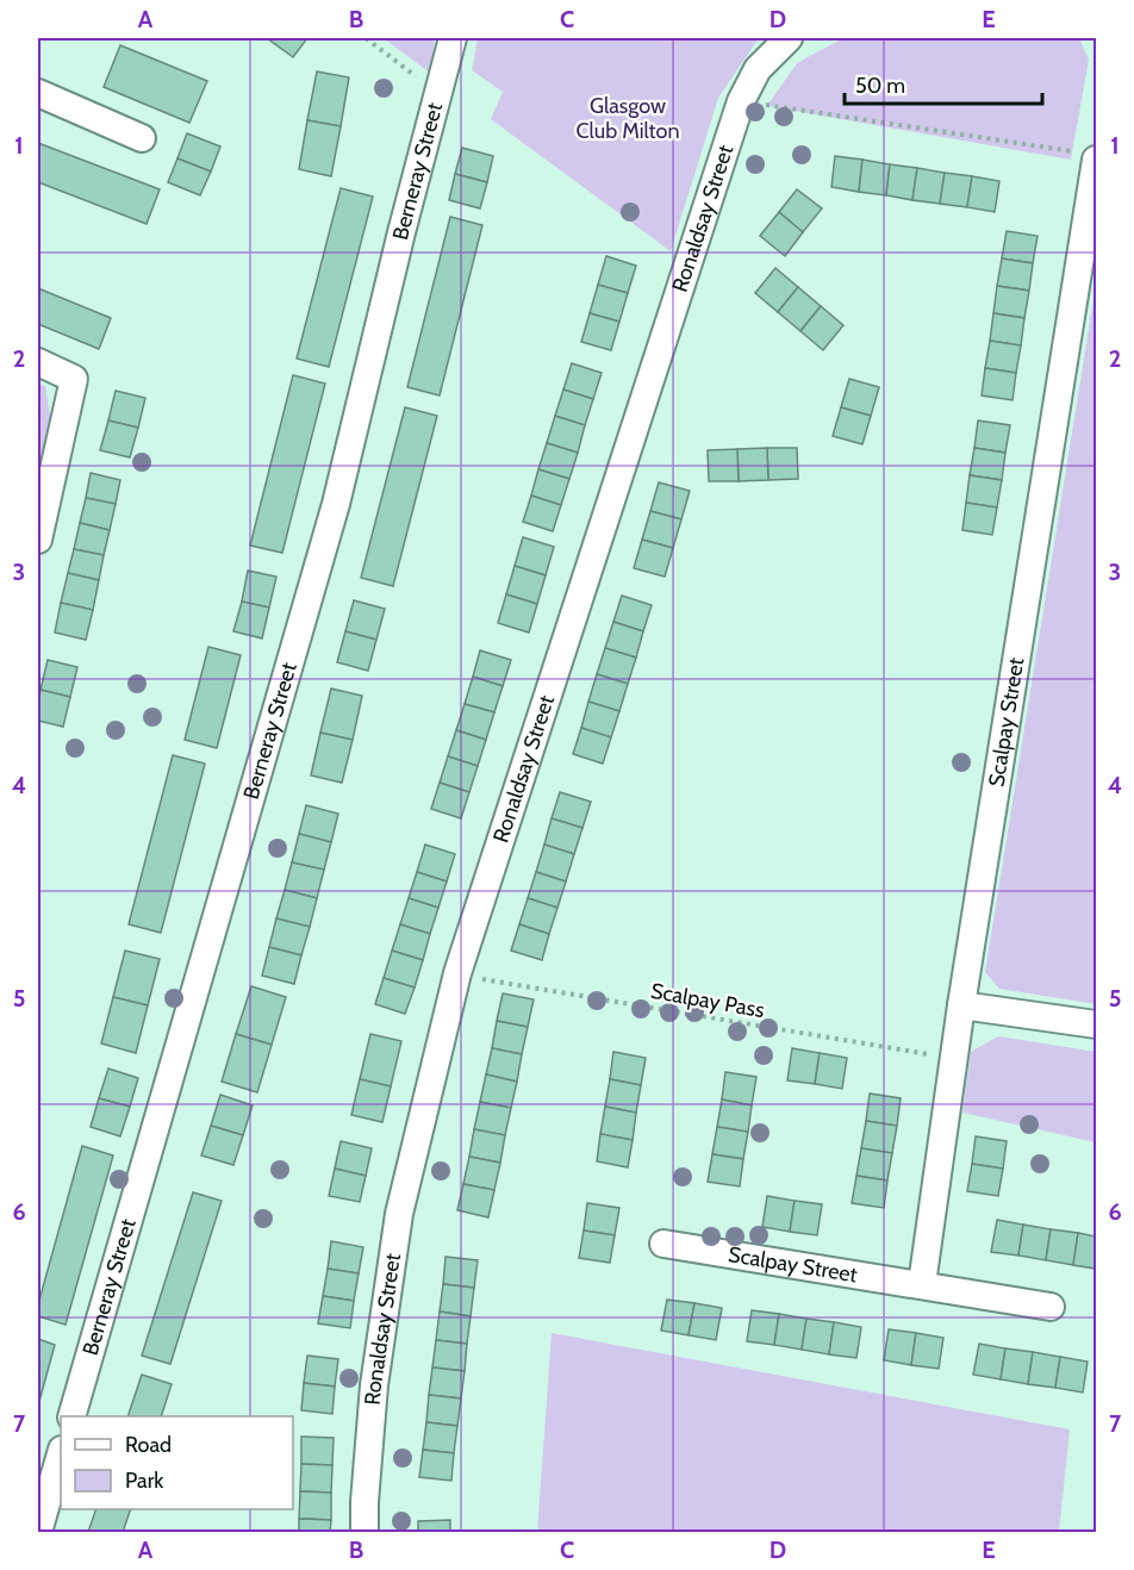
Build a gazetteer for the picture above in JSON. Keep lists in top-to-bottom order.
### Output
{
  "streets": {
    "street": ["Berneray Street", "Ronaldsay Street", "Scalpay Street"],
    "path": ["Scalpay Pass"]
  },
  "crossings": [
    ["Ronaldsay Street", "Scalpay Pass"],
    ["Scalpay Street", "Scalpay Pass"]
  ],
  "parks": ["Glasgow Club Milton"],
  "legend": ["Road", "Park"],
  "scale_bar": "50 m",
  "grid": {
    "columns": [
      "A",
      "B",
      "C",
      "D",
      "E"
    ],
    "rows": [
      "1",
      "2",
      "3",
      "4",
      "5",
      "6",
      "7"
    ]
  }
}
